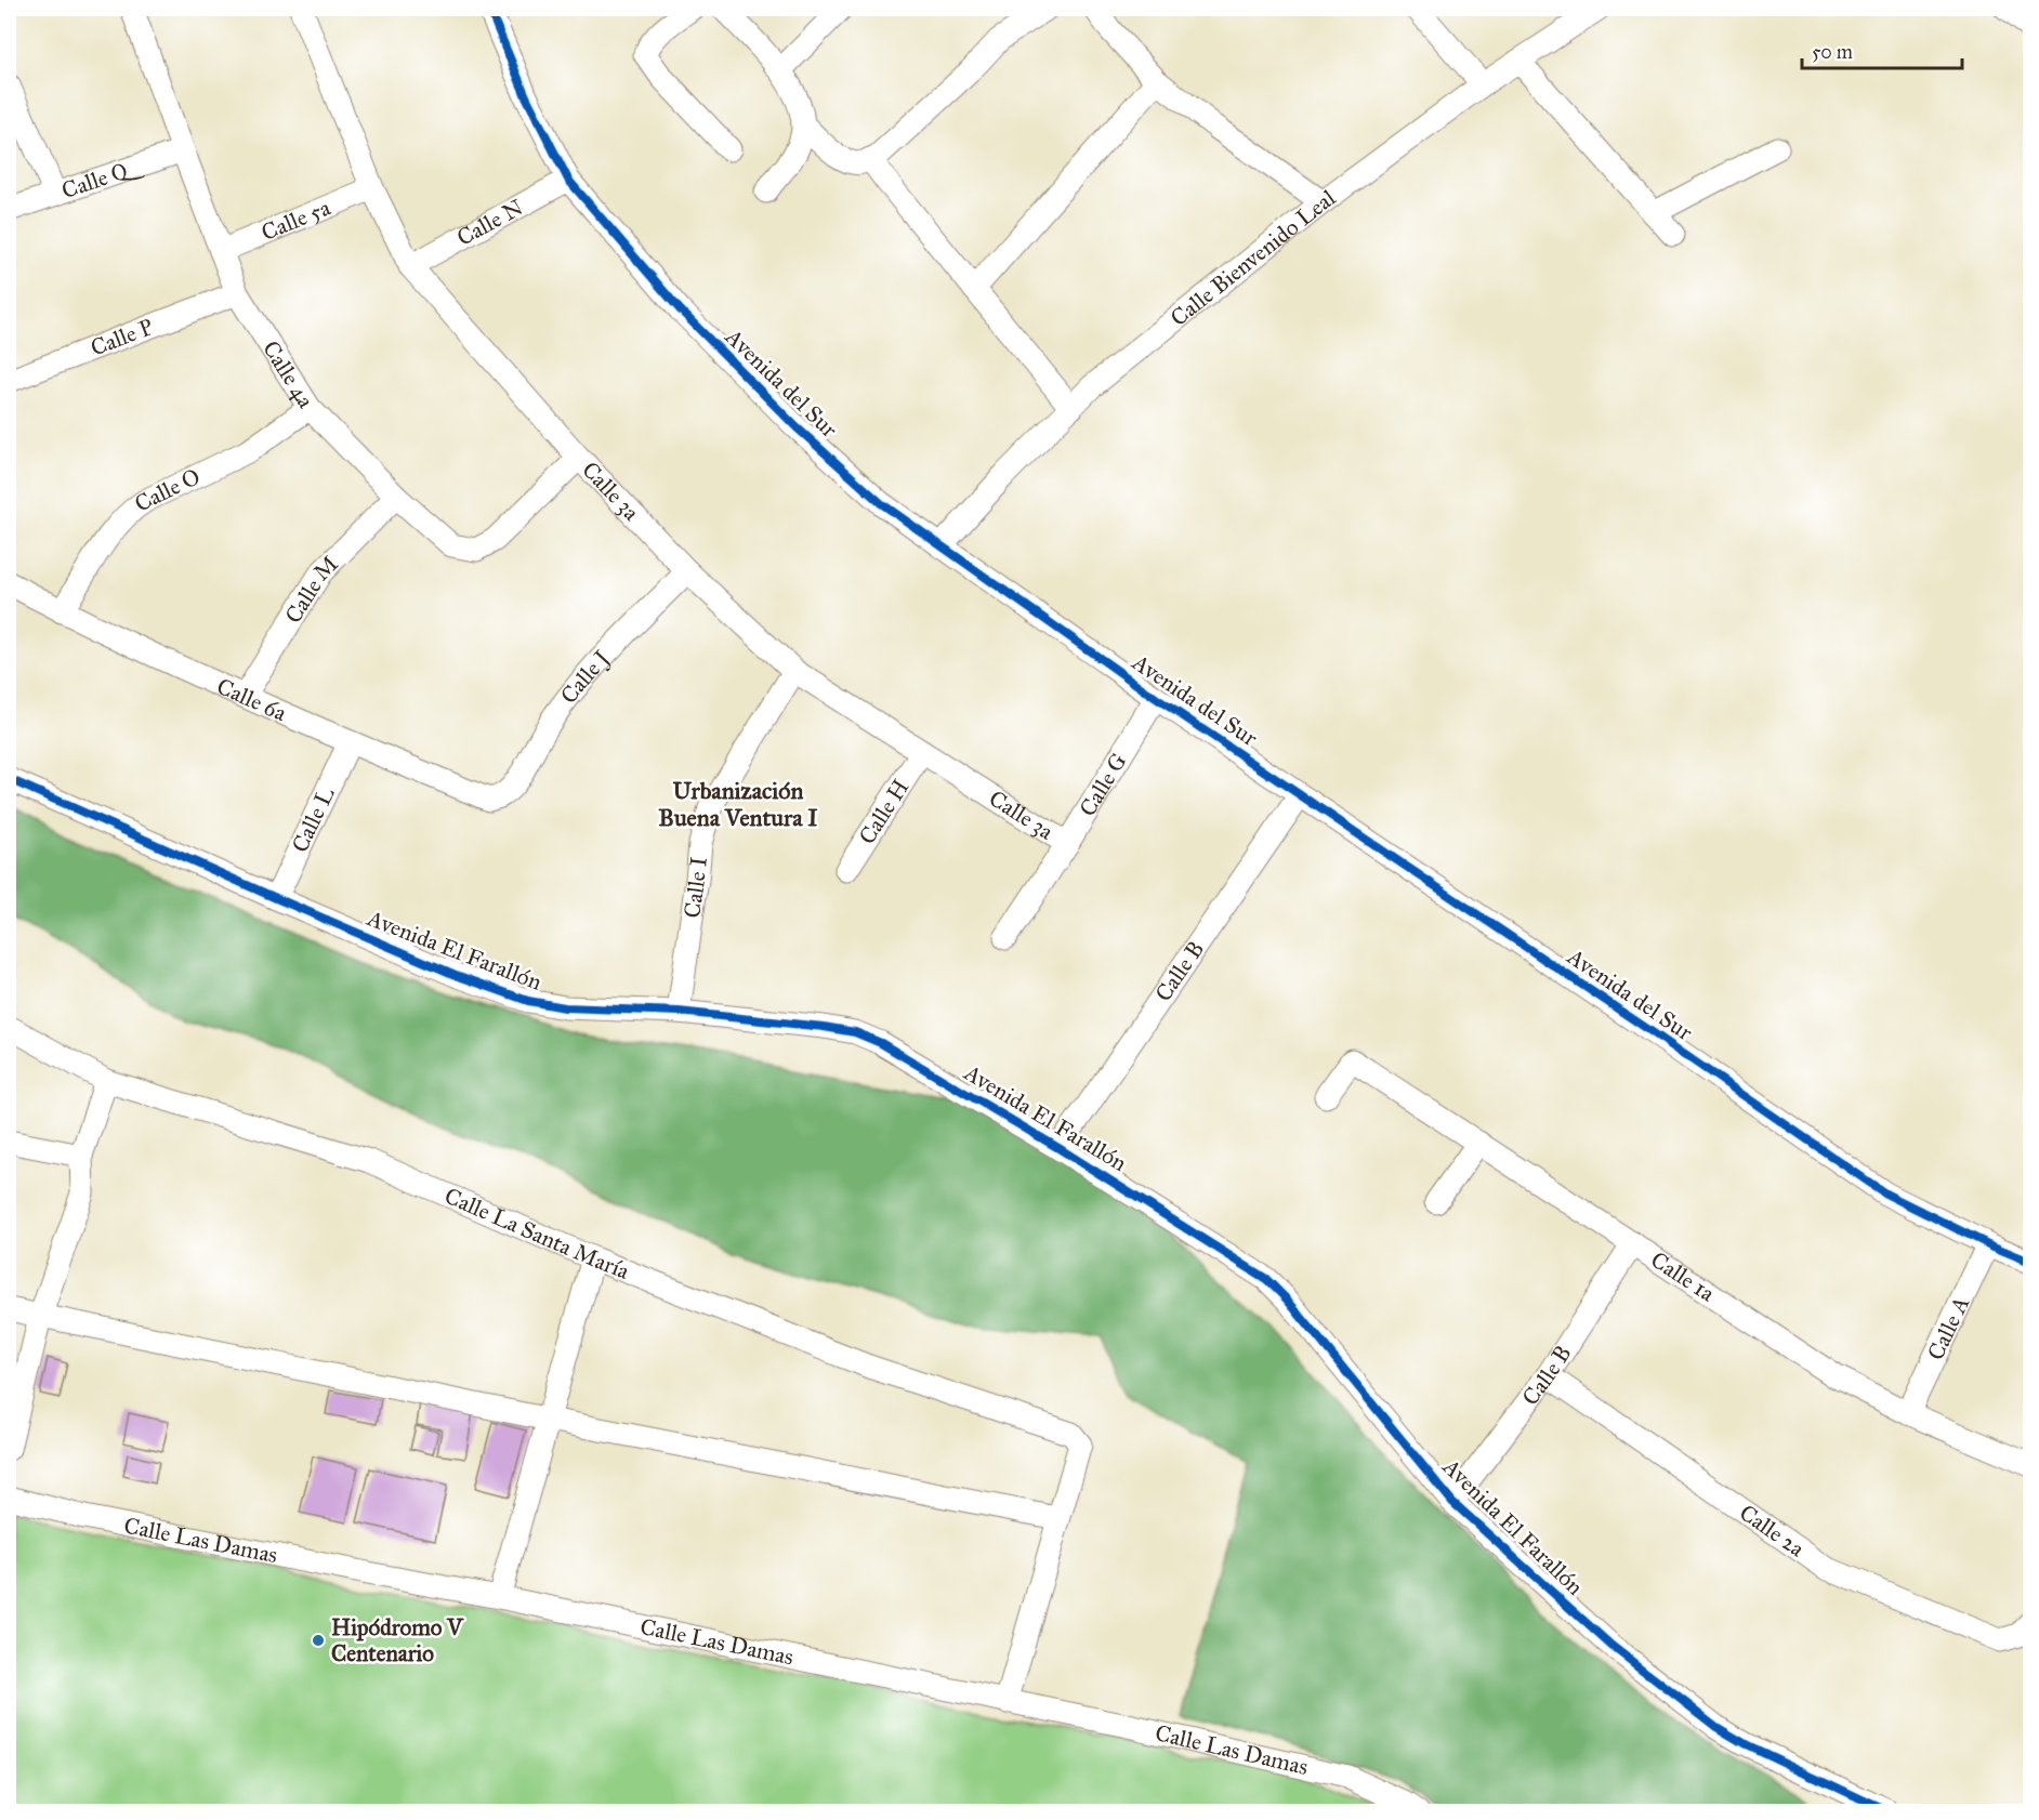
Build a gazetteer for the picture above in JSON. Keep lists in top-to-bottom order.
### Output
{
  "streets": {
    "street": [
      "Calle Q",
      "Calle 5a",
      "Calle N",
      "Calle Bienvenido Leal",
      "Calle P",
      "Calle 4a",
      "Avenida del Sur",
      "Calle 3a",
      "Calle O",
      "Calle M",
      "Calle J",
      "Calle 6a",
      "Calle G",
      "Calle H",
      "Calle L",
      "Calle I",
      "Avenida El Farallón",
      "Calle B",
      "Calle La Santa María",
      "Calle 1a",
      "Calle A",
      "Calle 2a",
      "Calle Las Damas"
    ]
  },
  "crossings": [
    ["Calle Q", "Calle 4a"],
    ["Calle 5a", "Calle 4a"],
    ["Calle 5a", "Calle 3a"],
    ["Calle N", "Avenida del Sur"],
    ["Calle N", "Calle 3a"],
    ["Calle Bienvenido Leal", "Avenida del Sur"],
    ["Calle P", "Calle 4a"],
    ["Calle 4a", "Calle 3a"],
    ["Calle 4a", "Calle O"],
    ["Calle 4a", "Calle M"],
    ["Avenida del Sur", "Calle G"],
    ["Avenida del Sur", "Calle B"],
    ["Avenida del Sur", "Calle A"],
    ["Calle 3a", "Calle J"],
    ["Calle 3a", "Calle G"],
    ["Calle 3a", "Calle H"],
    ["Calle 3a", "Calle I"],
    ["Calle O", "Calle 6a"],
    ["Calle M", "Calle 6a"],
    ["Calle J", "Calle 6a"],
    ["Calle 6a", "Calle L"],
    ["Calle L", "Avenida El Farallón"],
    ["Calle I", "Avenida El Farallón"],
    ["Avenida El Farallón", "Calle B"],
    ["Calle B", "Calle 1a"],
    ["Calle B", "Calle 2a"],
    ["Calle 1a", "Calle A"]
  ],
  "districts": ["Urbanización Buena Ventura I"],
  "places": ["Hipódromo V Centenario"],
  "scale_bar": "50 m"
}
